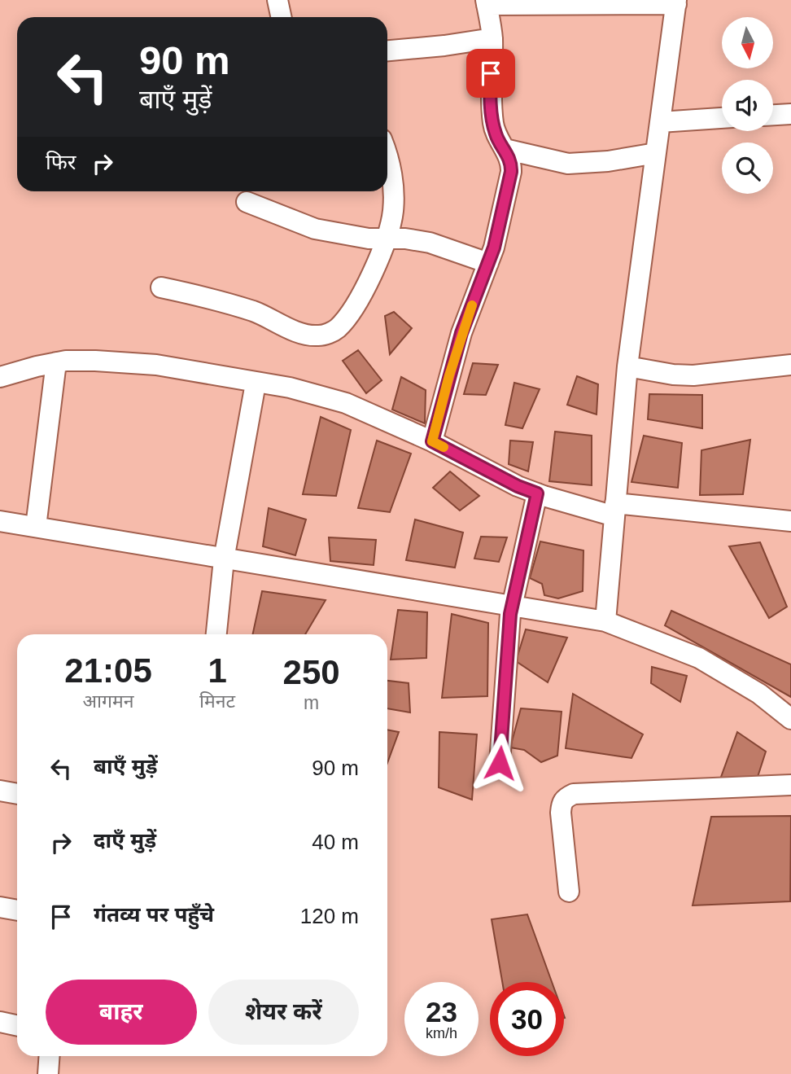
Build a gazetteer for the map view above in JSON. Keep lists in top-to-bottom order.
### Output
{
  "north": "bottom",
  "page": {
    "turn": ["90 m", "बाएँ मुड़ें"],
    "then": "फिर",
    "eta": [
      "21:05",
      "आगमन",
      "1",
      "मिनट",
      "250",
      "m"
    ],
    "list": [
      {
        "name": "बाएँ मुड़ें",
        "value": "90 m"
      },
      {
        "name": "दाएँ मुड़ें",
        "value": "40 m"
      },
      {
        "name": "गंतव्य पर पहुँचे",
        "value": "120 m"
      }
    ],
    "buttons": ["बाहर", "शेयर करें"],
    "speed": "23 km/h",
    "limit": "30"
  }
}
